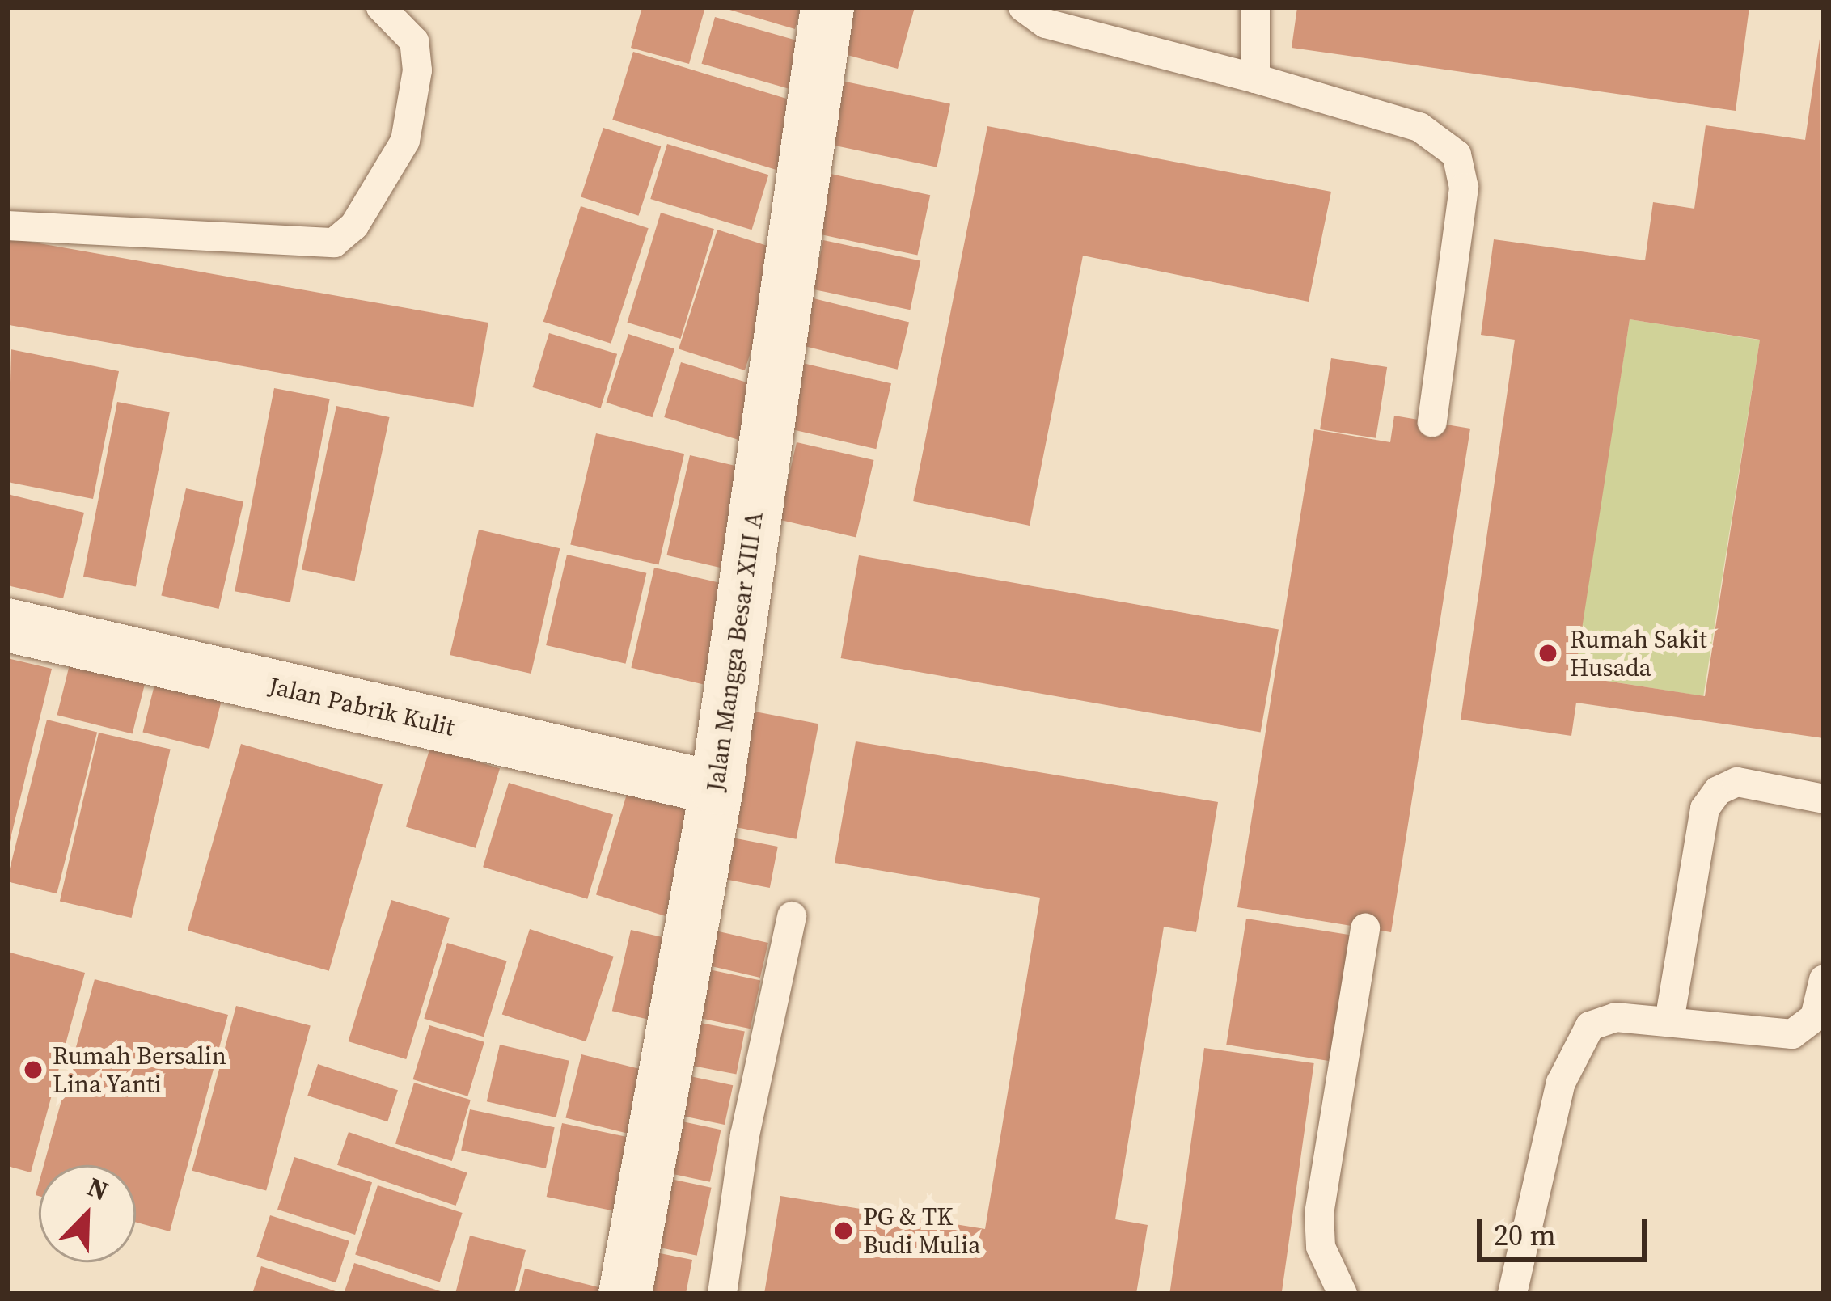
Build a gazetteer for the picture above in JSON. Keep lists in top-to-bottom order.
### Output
{
  "streets": {
    "street": ["Jalan Mangga Besar XIII A", "Jalan Pabrik Kulit"]
  },
  "crossings": [
    ["Jalan Mangga Besar XIII A", "Jalan Pabrik Kulit"]
  ],
  "places": ["Rumah Sakit Husada", "Rumah Bersalin Lina Yanti", "PG & TK Budi Mulia"],
  "scale_bar": "20 m",
  "north": "top right"
}
